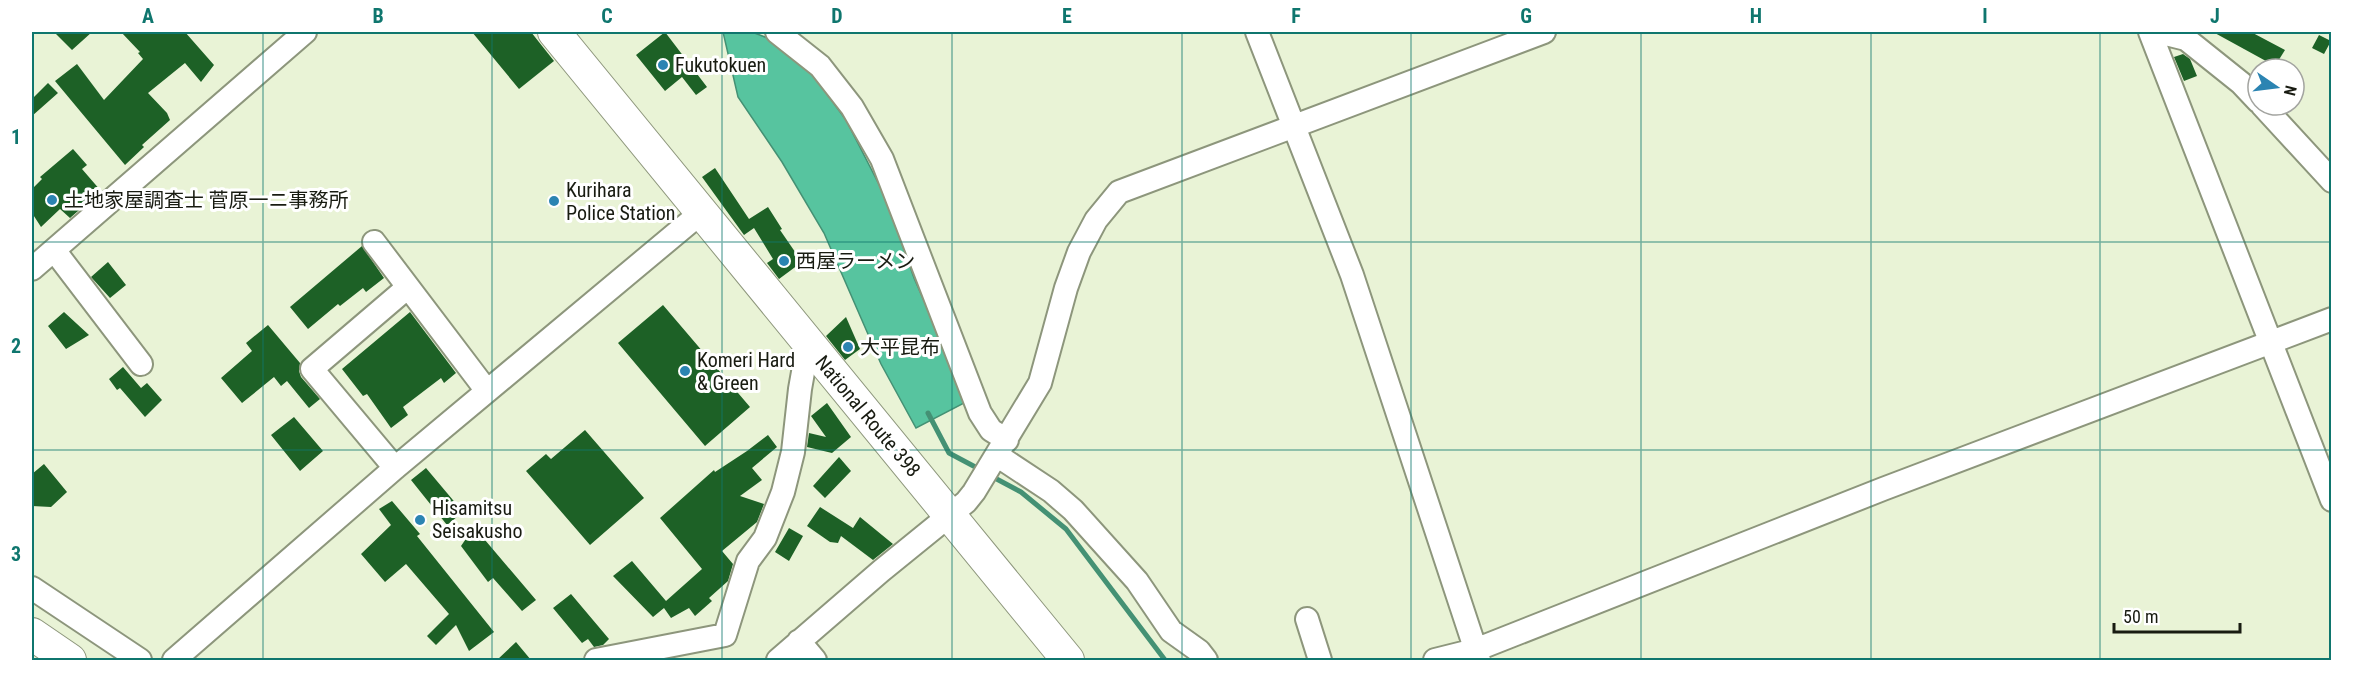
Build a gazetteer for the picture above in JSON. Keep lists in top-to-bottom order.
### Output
{
  "streets": {
    "highway": ["National Route 398"]
  },
  "places": [
    "Fukutokuen",
    "土地家屋調査士 菅原一ニ事務所",
    "Kurihara Police Station",
    "西屋ラーメン",
    "大平昆布",
    "Komeri Hard & Green",
    "Hisamitsu Seisakusho"
  ],
  "scale_bar": "50 m",
  "north": "right",
  "grid": {
    "columns": [
      "A",
      "B",
      "C",
      "D",
      "E",
      "F",
      "G",
      "H",
      "I",
      "J"
    ],
    "rows": ["1", "2", "3"]
  }
}
